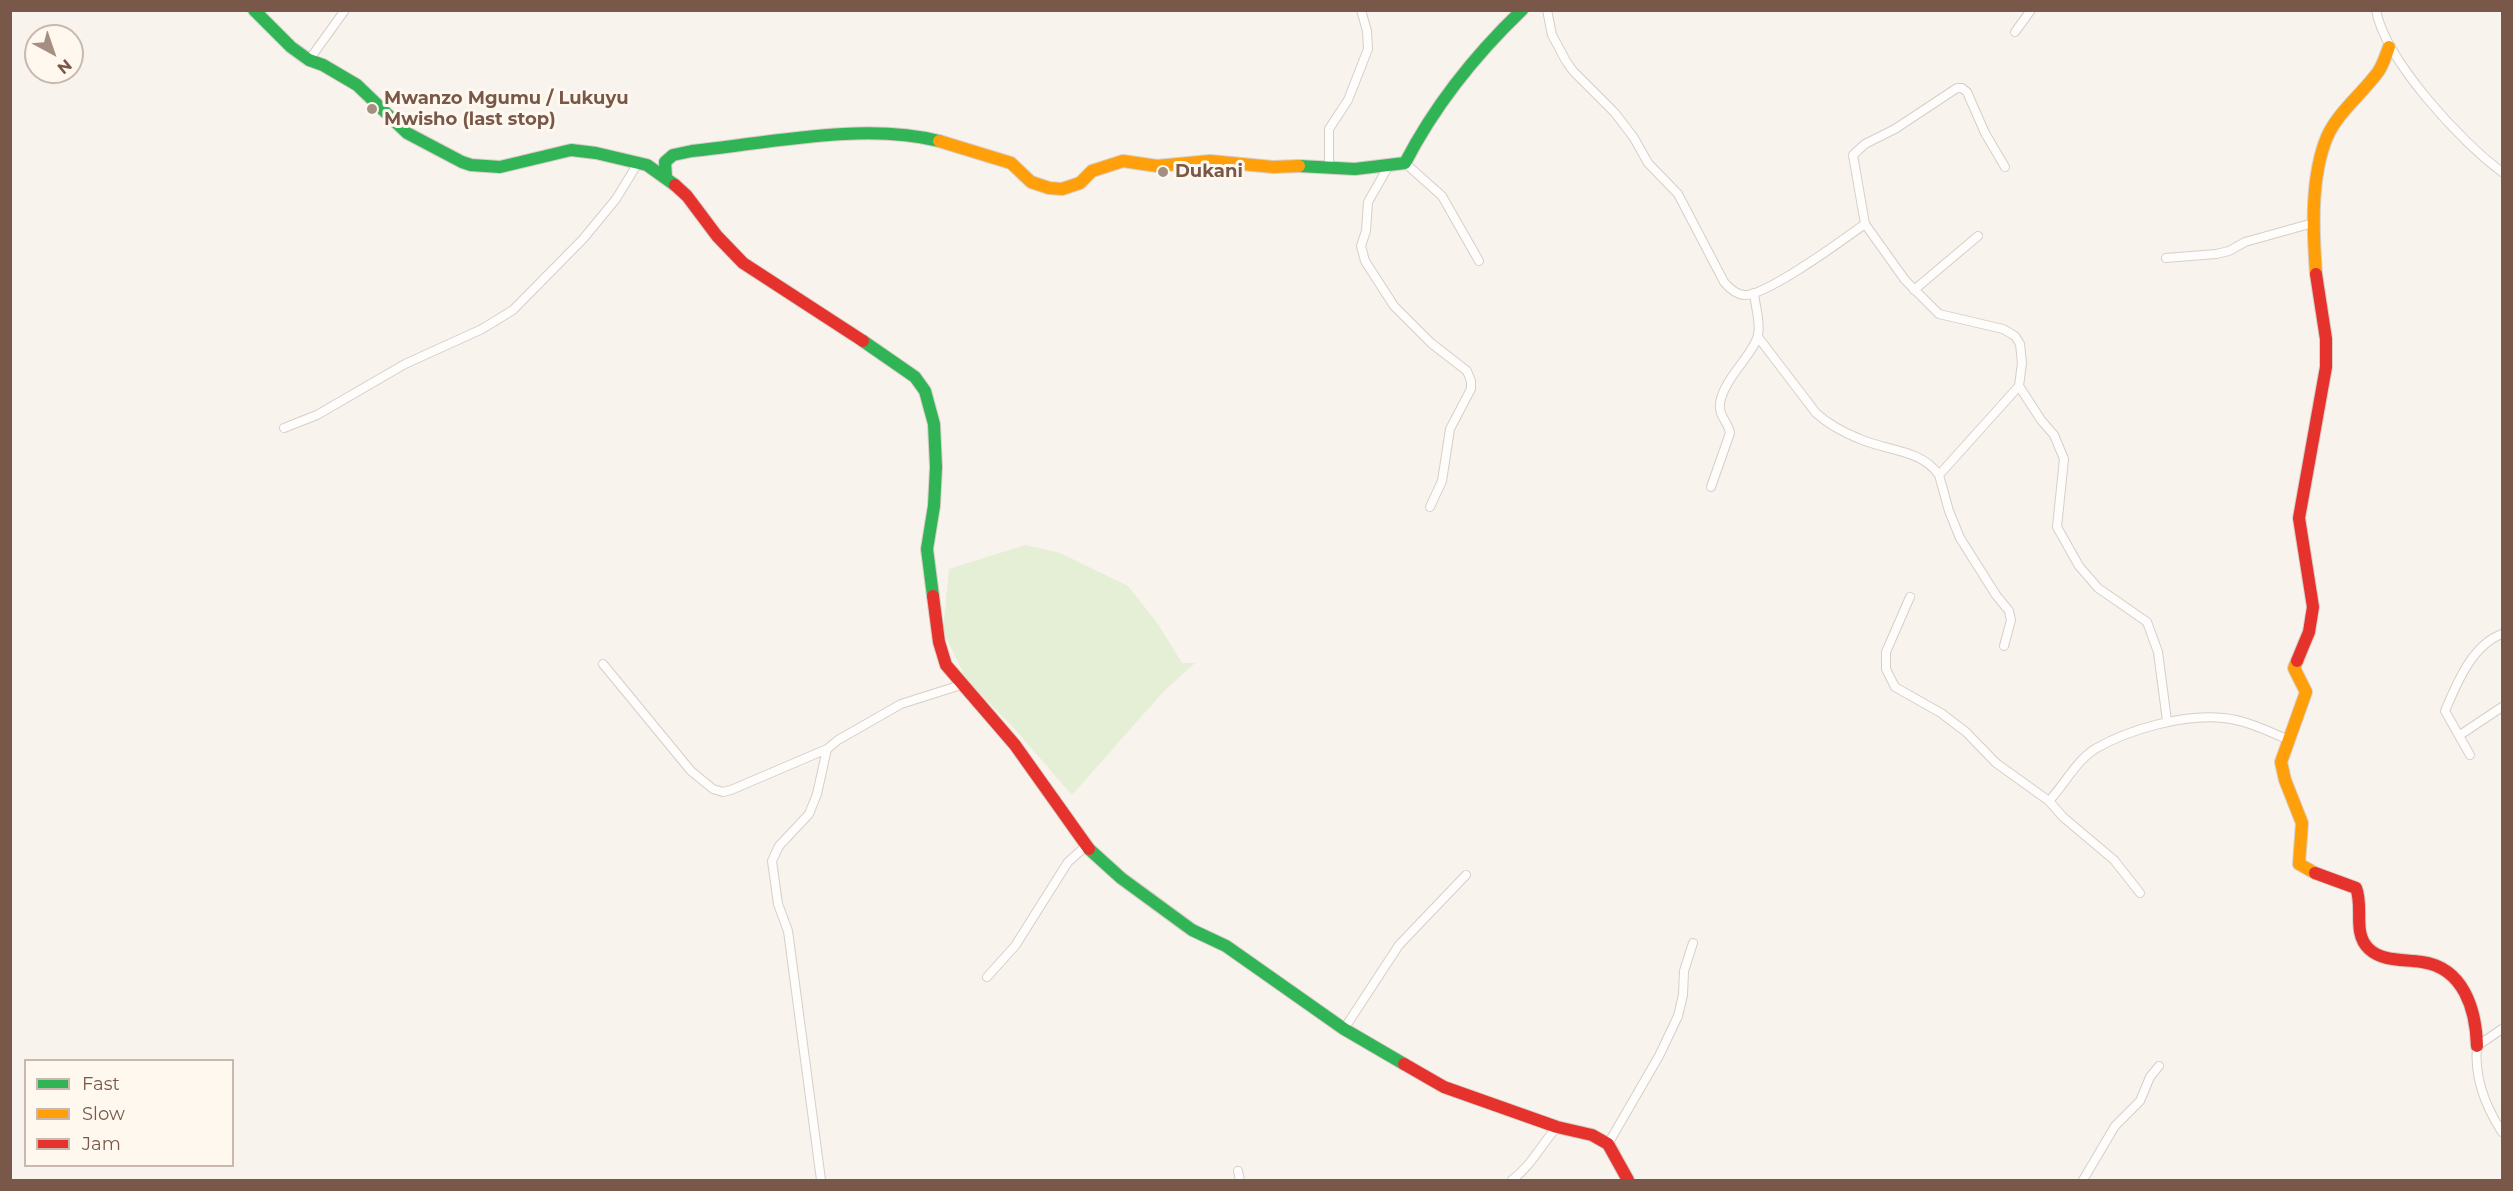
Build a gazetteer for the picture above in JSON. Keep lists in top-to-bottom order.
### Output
{
  "places": ["Mwanzo Mgumu / Lukuyu Mwisho (last stop)", "Dukani"],
  "legend": ["Fast", "Slow", "Jam"],
  "north": "bottom right"
}
